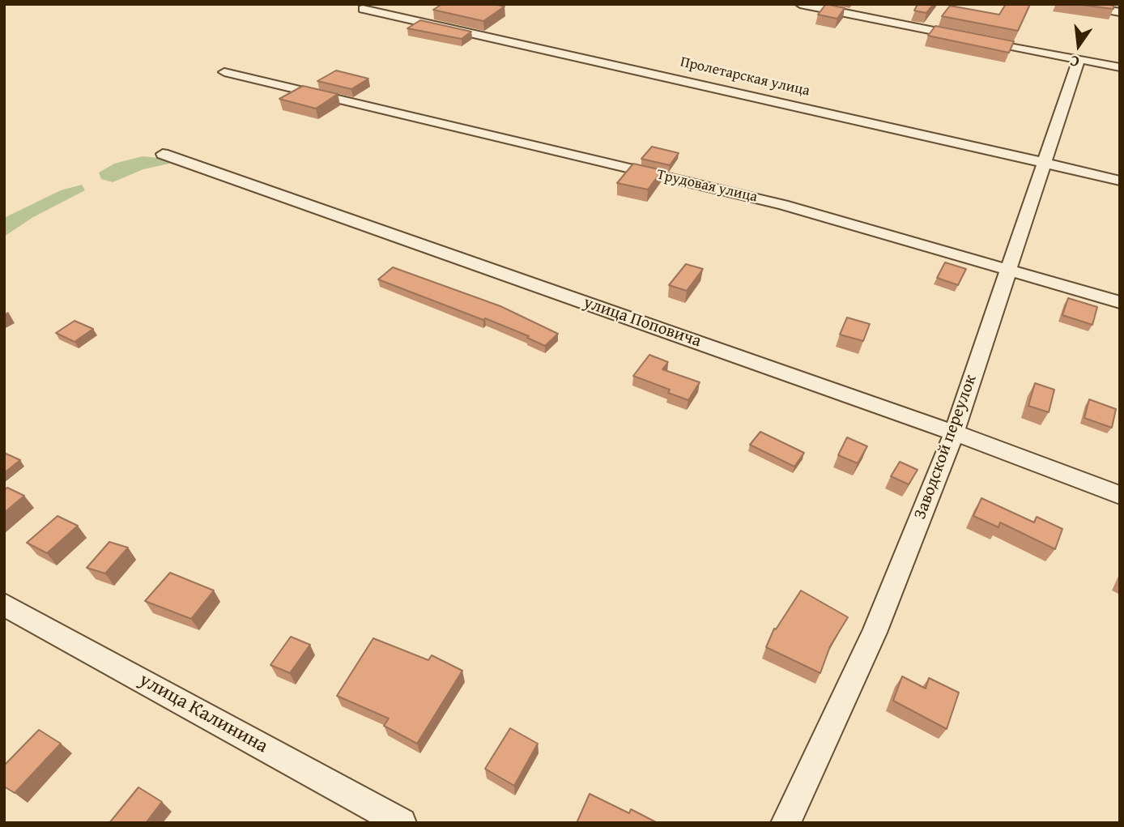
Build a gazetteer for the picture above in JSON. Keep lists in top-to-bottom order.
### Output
{
  "streets": {
    "street": [
      "Пролетарская улица",
      "Трудовая улица",
      "улица Поповича",
      "Заводской переулок",
      "улица Калинина"
    ]
  },
  "crossings": [
    ["Пролетарская улица", "Заводской переулок"],
    ["Трудовая улица", "Заводской переулок"],
    ["улица Поповича", "Заводской переулок"]
  ],
  "north": "bottom"
}
